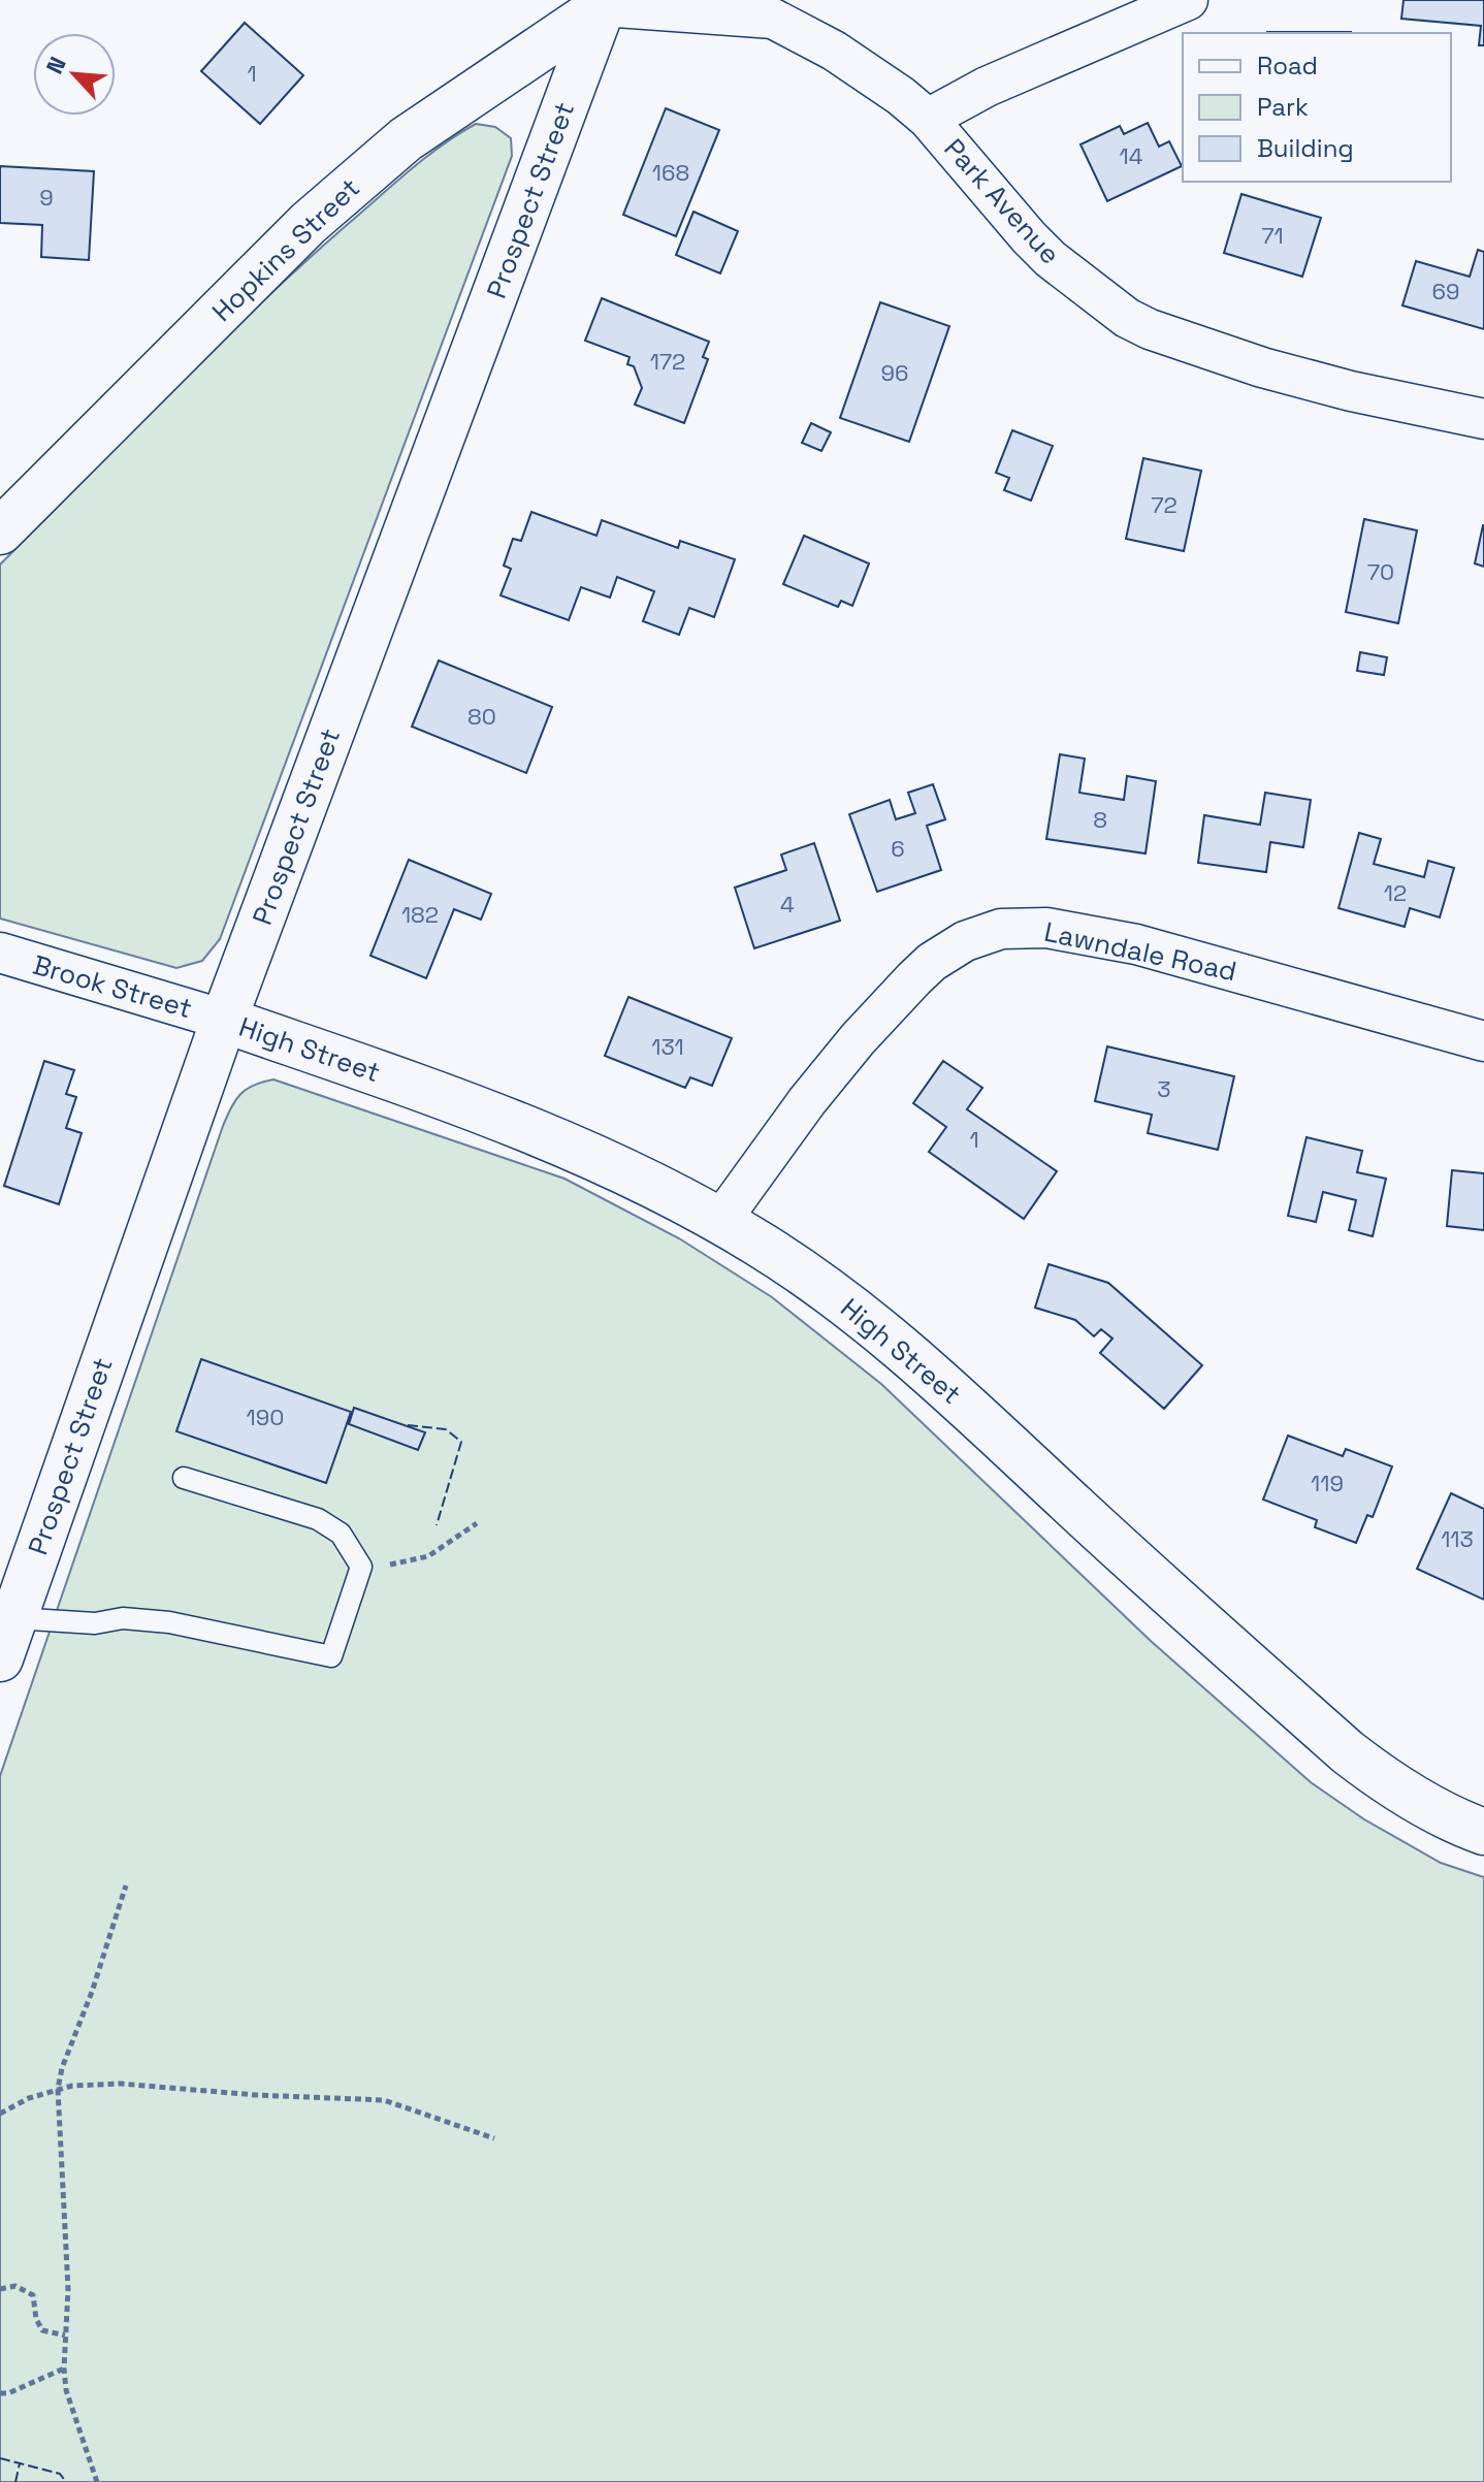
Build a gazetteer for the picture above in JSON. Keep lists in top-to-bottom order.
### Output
{
  "streets": {
    "main road": ["Prospect Street", "Hopkins Street", "High Street"],
    "street": ["Park Avenue", "Lawndale Road", "Brook Street"]
  },
  "crossings": [
    ["Prospect Street", "Park Avenue"],
    ["Prospect Street", "Hopkins Street"],
    ["Prospect Street", "Brook Street"],
    ["Prospect Street", "High Street"],
    ["Park Avenue", "Hopkins Street"],
    ["Lawndale Road", "High Street"],
    ["Brook Street", "High Street"]
  ],
  "house_numbers": [
    "1",
    "14",
    "168",
    "9",
    "71",
    "69",
    "172",
    "96",
    "72",
    "70",
    "80",
    "8",
    "6",
    "12",
    "4",
    "182",
    "131",
    "3",
    "1",
    "190",
    "119",
    "113"
  ],
  "legend": ["Road", "Park", "Building"],
  "north": "top left"
}
